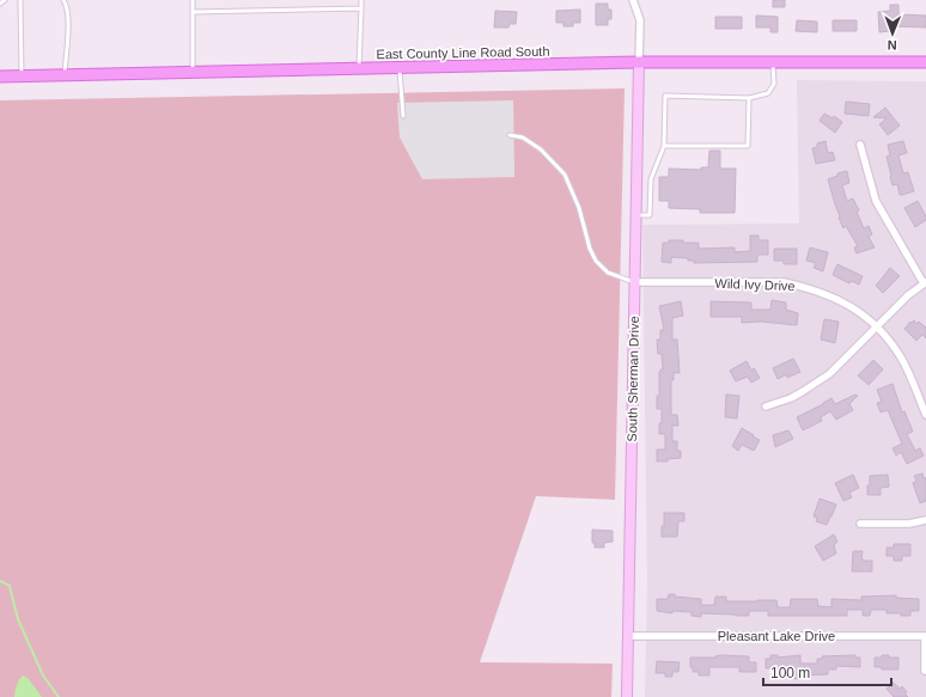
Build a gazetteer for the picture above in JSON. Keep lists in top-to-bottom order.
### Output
{
  "streets": {
    "main road": ["East County Line Road South"],
    "street": ["Wild Ivy Drive", "South Sherman Drive", "Pleasant Lake Drive"]
  },
  "crossings": [
    ["East County Line Road South", "South Sherman Drive"],
    ["Wild Ivy Drive", "South Sherman Drive"],
    ["South Sherman Drive", "Pleasant Lake Drive"]
  ],
  "scale_bar": "100 m",
  "north": "bottom"
}
